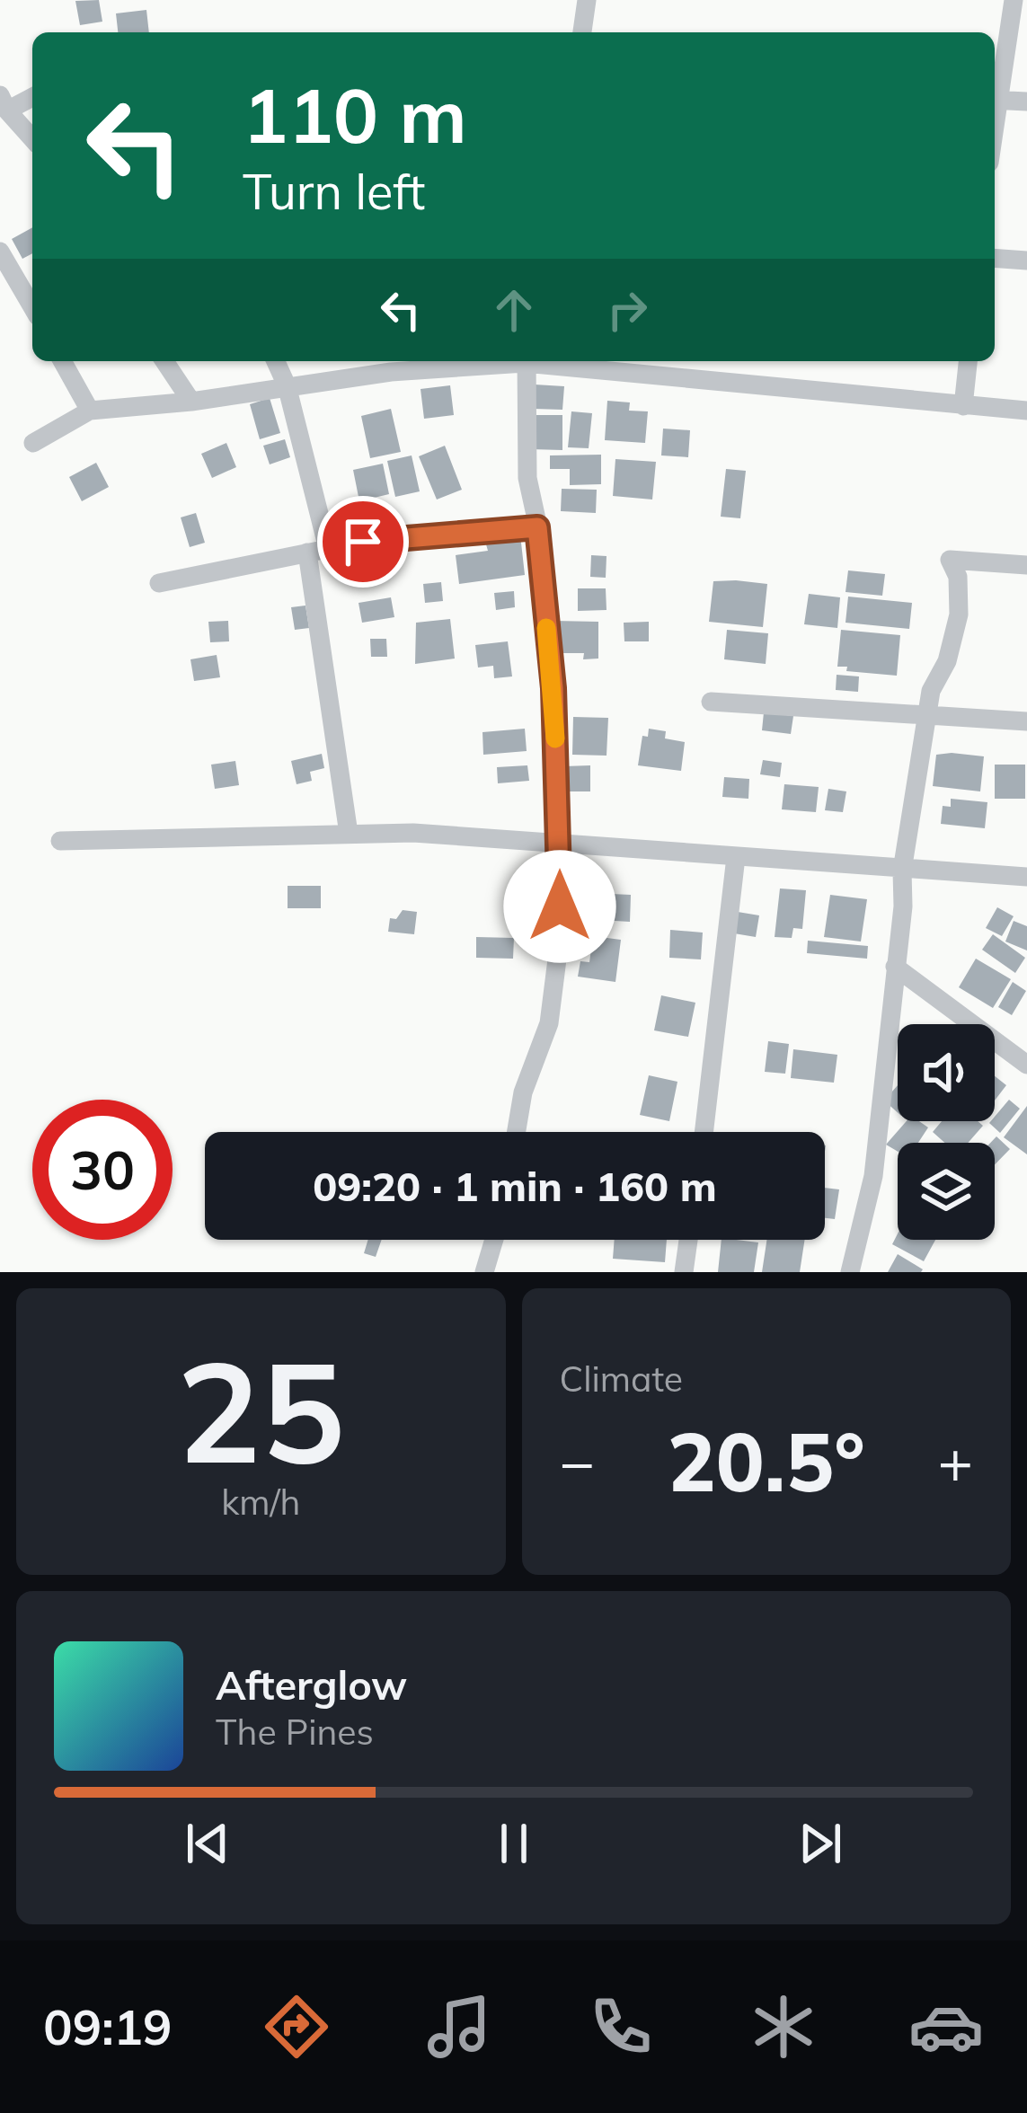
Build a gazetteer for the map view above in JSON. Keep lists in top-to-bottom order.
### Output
{
  "page": {
    "turn": ["110 m", "Turn left"],
    "limit": "30",
    "trip": "09:20 · 1 min · 160 m",
    "tile": [
      ["25", "km/h"],
      "Climate"
    ],
    "heat": ["−", "20.5°", "+"],
    "song": ["Afterglow", "The Pines"],
    "tabs": "09:19"
  }
}
